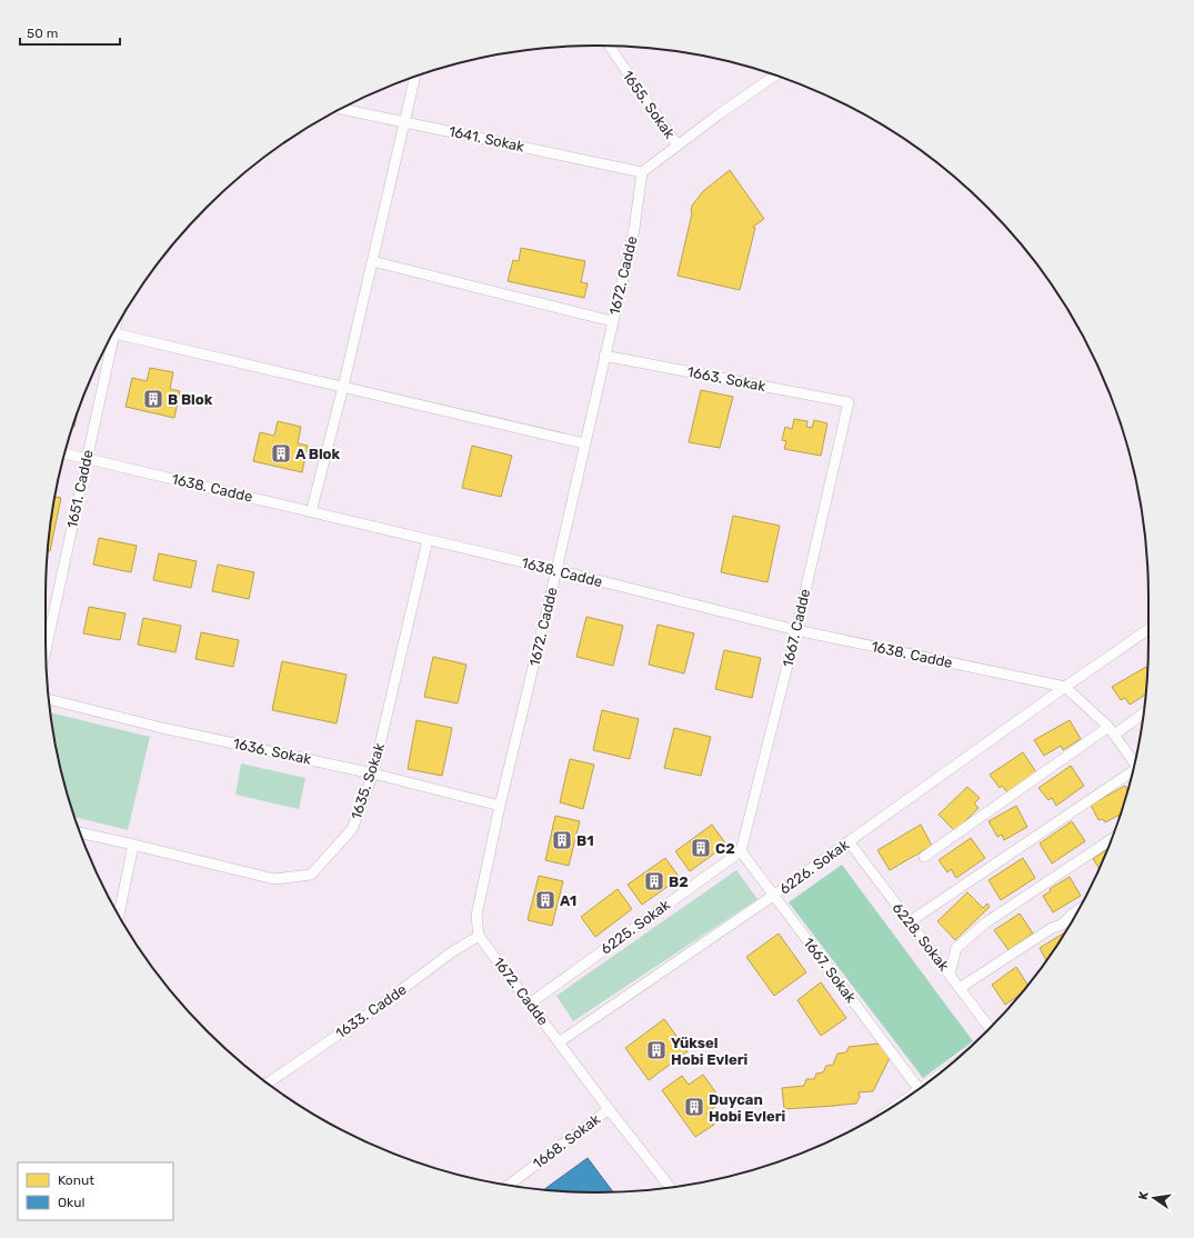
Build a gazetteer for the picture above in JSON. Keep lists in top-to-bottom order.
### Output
{
  "streets": {
    "street": [
      "1655. Sokak",
      "1641. Sokak",
      "1672. Cadde",
      "1663. Sokak",
      "1638. Cadde",
      "1651. Cadde",
      "1667. Cadde",
      "1636. Sokak",
      "1635. Sokak",
      "6226. Sokak",
      "6225. Sokak",
      "6228. Sokak",
      "1667. Sokak",
      "1633. Cadde",
      "1668. Sokak"
    ]
  },
  "crossings": [
    ["1641. Sokak", "1672. Cadde"],
    ["1672. Cadde", "1663. Sokak"],
    ["1672. Cadde", "1638. Cadde"],
    ["1672. Cadde", "1636. Sokak"],
    ["1672. Cadde", "6226. Sokak"],
    ["1672. Cadde", "6225. Sokak"],
    ["1672. Cadde", "1633. Cadde"],
    ["1672. Cadde", "1668. Sokak"],
    ["1663. Sokak", "1667. Cadde"],
    ["1638. Cadde", "1651. Cadde"],
    ["1638. Cadde", "1667. Cadde"],
    ["1638. Cadde", "1635. Sokak"],
    ["1638. Cadde", "6226. Sokak"],
    ["1667. Cadde", "6225. Sokak"],
    ["1667. Cadde", "1667. Sokak"],
    ["1636. Sokak", "1635. Sokak"],
    ["6226. Sokak", "6228. Sokak"],
    ["6226. Sokak", "1667. Sokak"],
    ["6225. Sokak", "1667. Sokak"]
  ],
  "places": {
    "building": [
      "B Blok",
      "A Blok",
      "B1",
      "C2",
      "B2",
      "A1",
      "Yüksel Hobi Evleri",
      "Duycan Hobi Evleri"
    ]
  },
  "legend": ["Konut", "Okul"],
  "scale_bar": "50 m",
  "north": "left"
}
